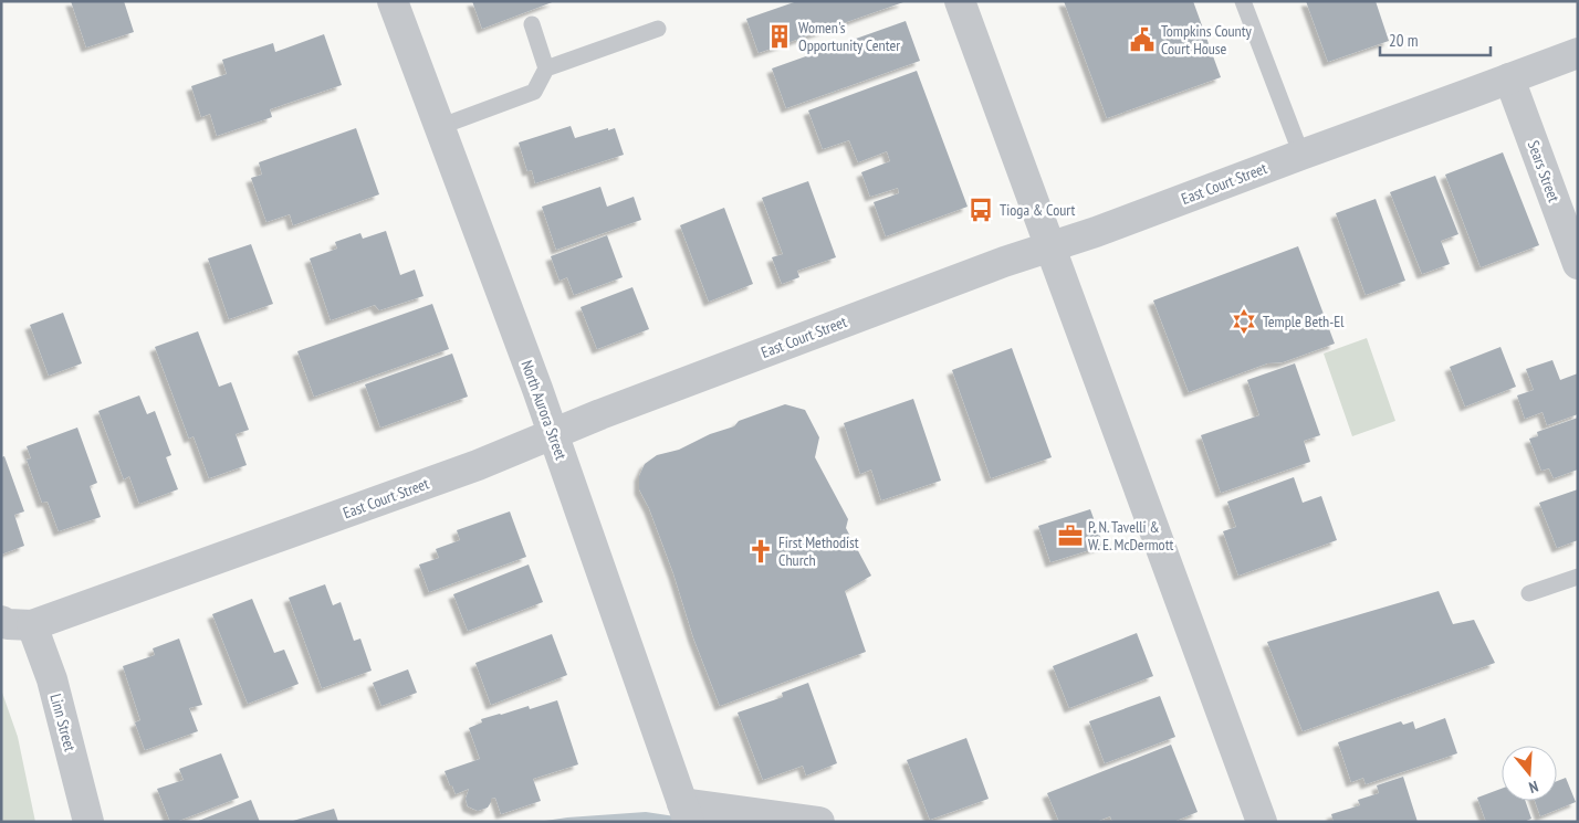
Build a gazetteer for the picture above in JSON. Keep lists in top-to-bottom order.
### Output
{
  "streets": {
    "street": [
      "Sears Street",
      "East Court Street",
      "North Aurora Street",
      "Linn Street"
    ]
  },
  "crossings": [
    ["Sears Street", "East Court Street"],
    ["East Court Street", "North Aurora Street"],
    ["East Court Street", "Linn Street"]
  ],
  "places": {
    "building": ["Women's Opportunity Center"],
    "public building": ["Tompkins County Court House"],
    "bus stop": ["Tioga & Court"],
    "synagogue": ["Temple Beth-El"],
    "office": ["P. N. Tavelli & W. E. McDermott"],
    "church": ["First Methodist Church"]
  },
  "scale_bar": "20 m",
  "north": "bottom"
}
